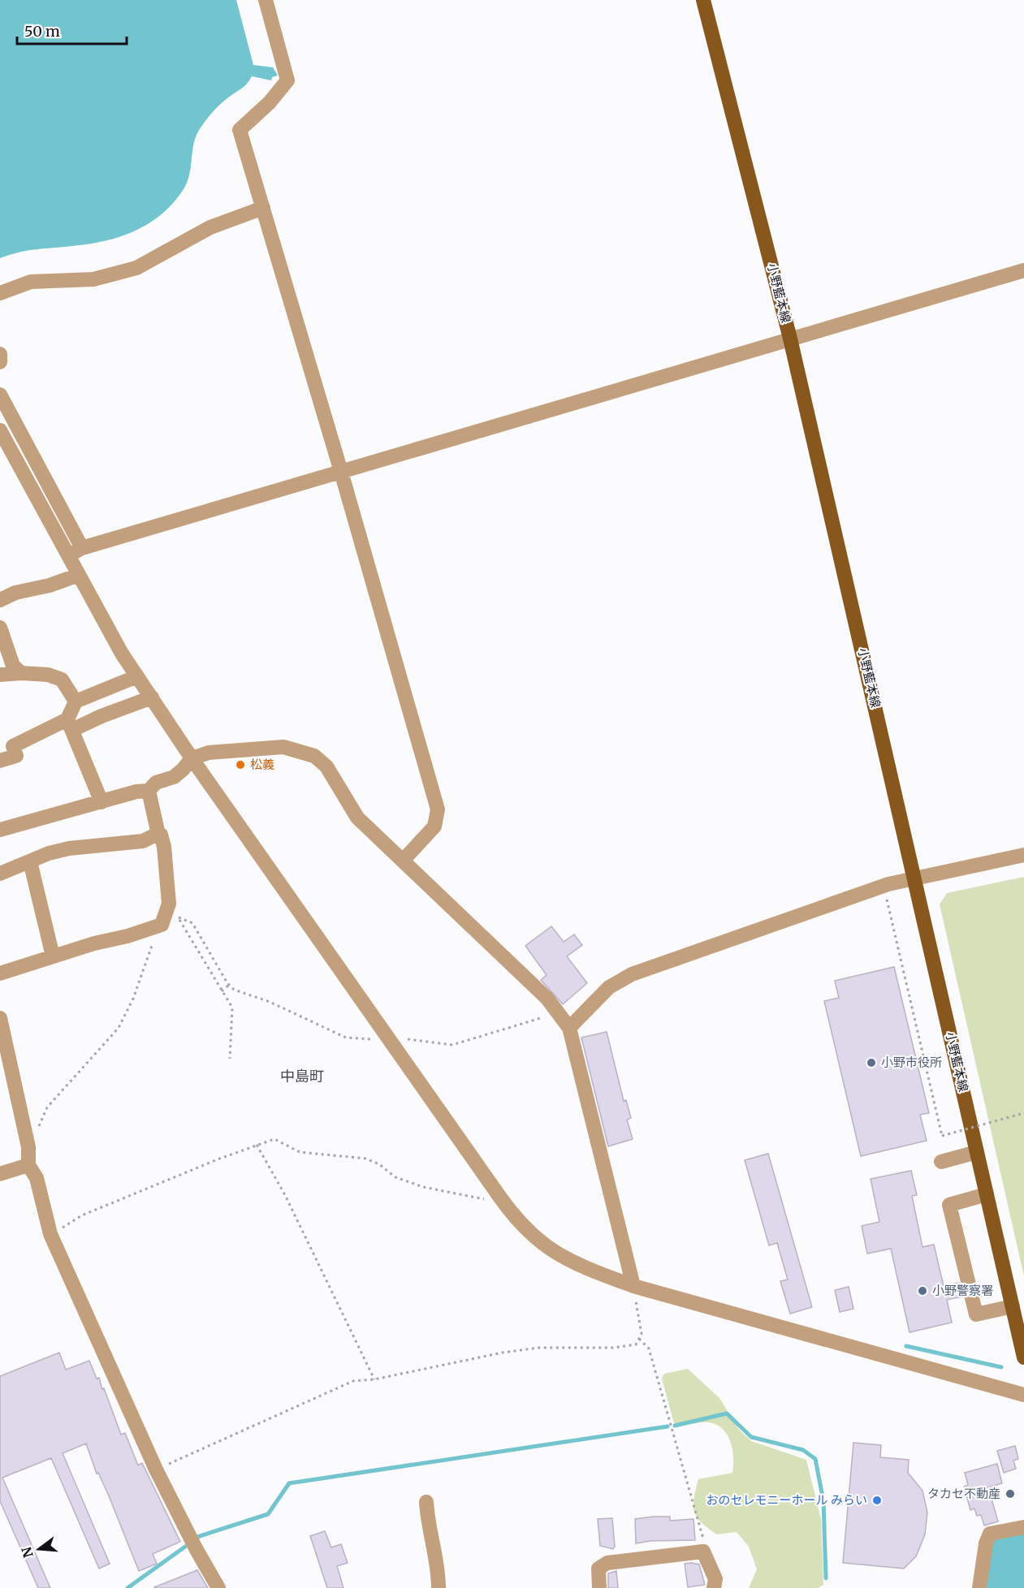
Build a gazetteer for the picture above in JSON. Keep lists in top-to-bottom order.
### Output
{
  "streets": {
    "main road": ["小野藍本線"]
  },
  "districts": ["中島町"],
  "places": [
    "松義",
    "小野市役所",
    "小野警察署",
    "タカセ不動産",
    "おのセレモニーホール みらい"
  ],
  "scale_bar": "50 m",
  "north": "left"
}
